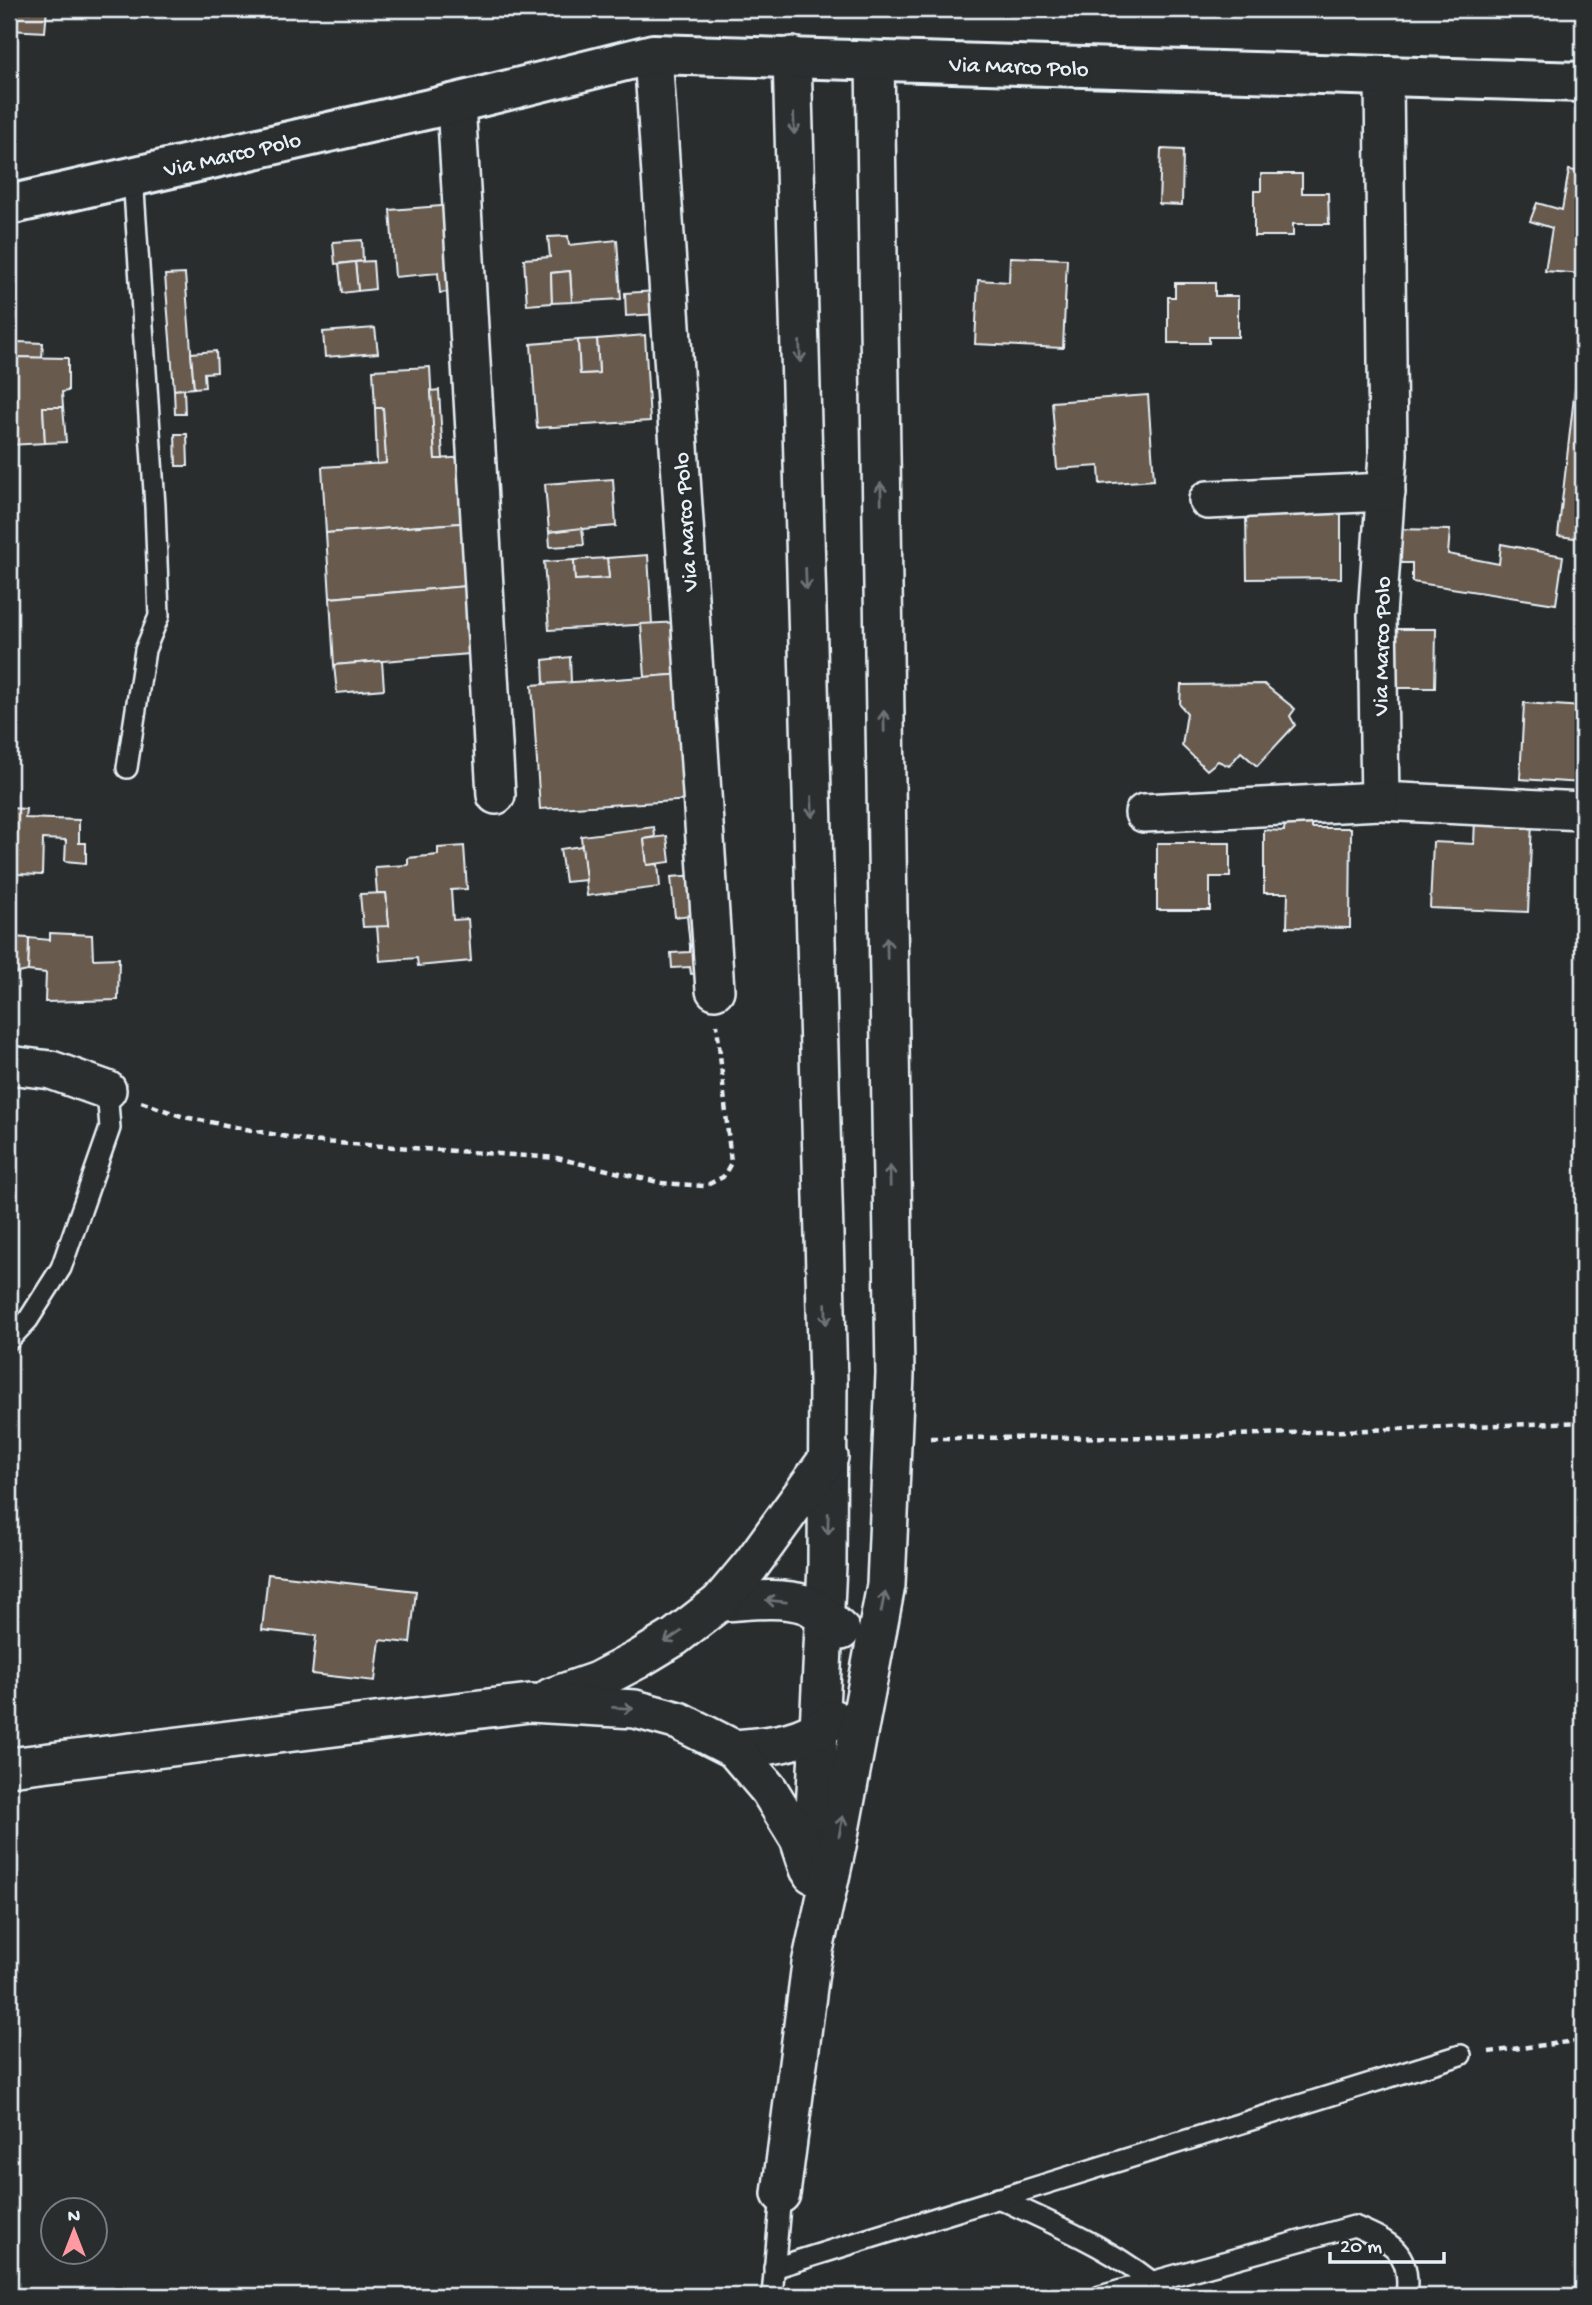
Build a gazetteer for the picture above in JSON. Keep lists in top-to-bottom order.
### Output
{
  "streets": {
    "street": ["Via Marco Polo"]
  },
  "scale_bar": "20 m",
  "north": "top"
}
